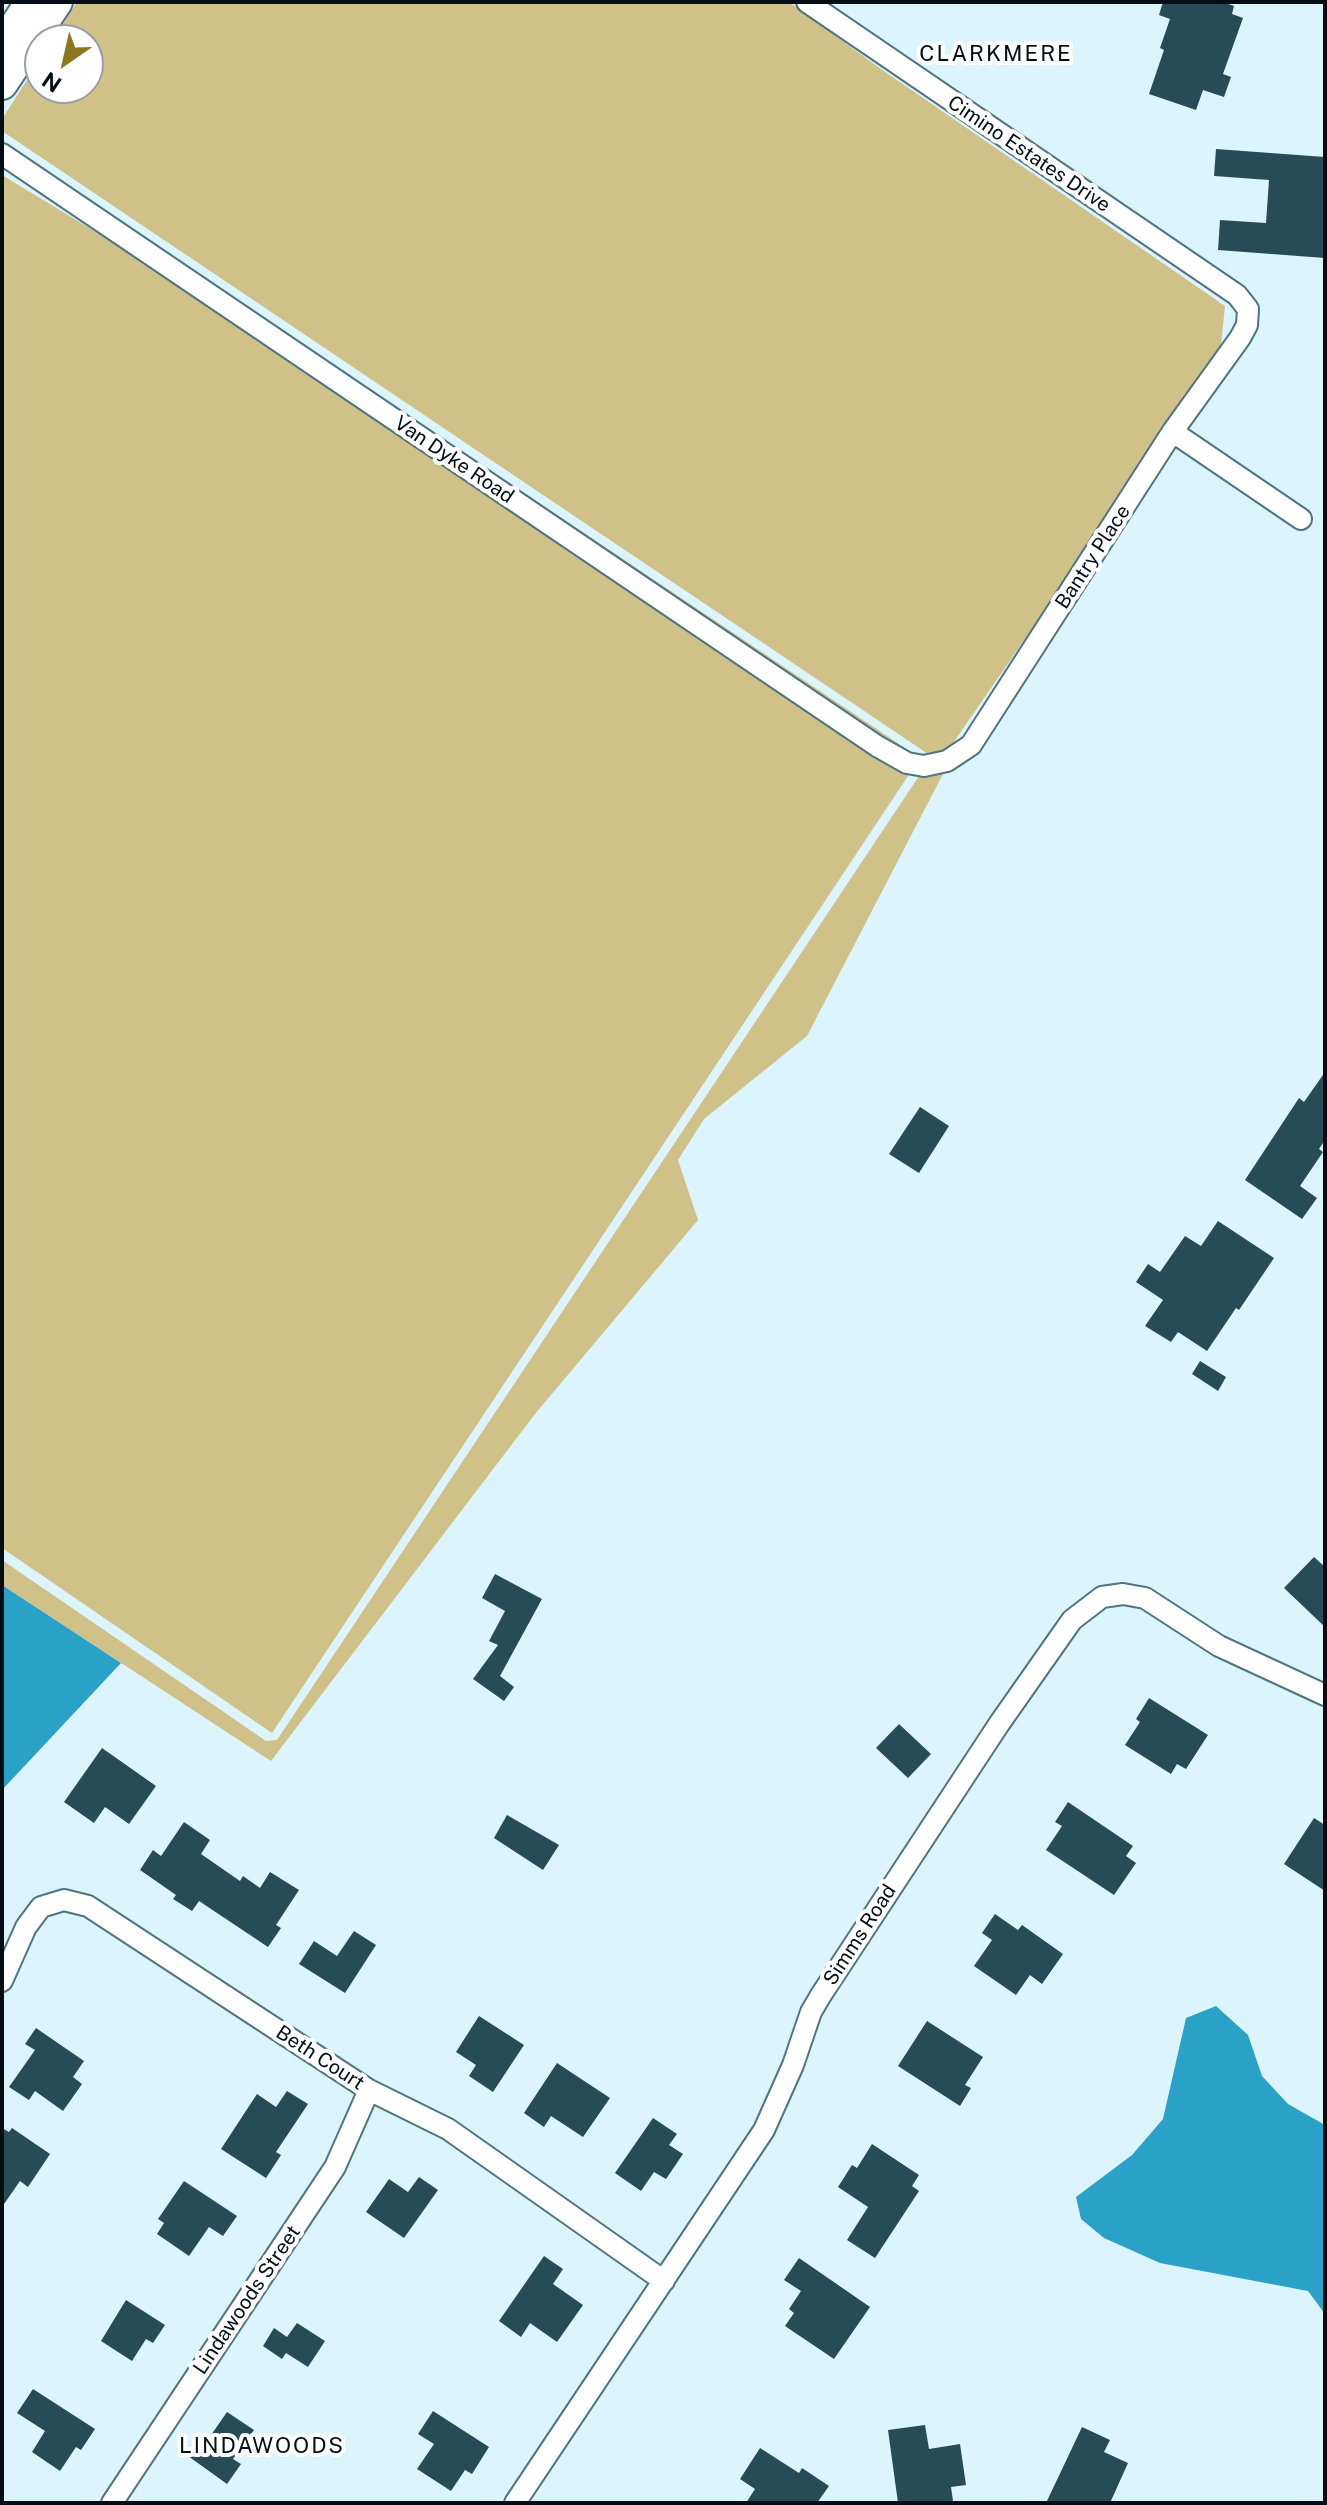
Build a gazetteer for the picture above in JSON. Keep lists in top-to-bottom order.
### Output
{
  "streets": {
    "street": [
      "Cimino Estates Drive",
      "Van Dyke Road",
      "Bantry Place",
      "Simms Road",
      "Beth Court",
      "Lindawoods Street"
    ]
  },
  "crossings": [
    ["Cimino Estates Drive", "Bantry Place"],
    ["Van Dyke Road", "Bantry Place"],
    ["Simms Road", "Beth Court"],
    ["Beth Court", "Lindawoods Street"]
  ],
  "districts": ["CLARKMERE", "LINDAWOODS"],
  "north": "bottom left"
}
